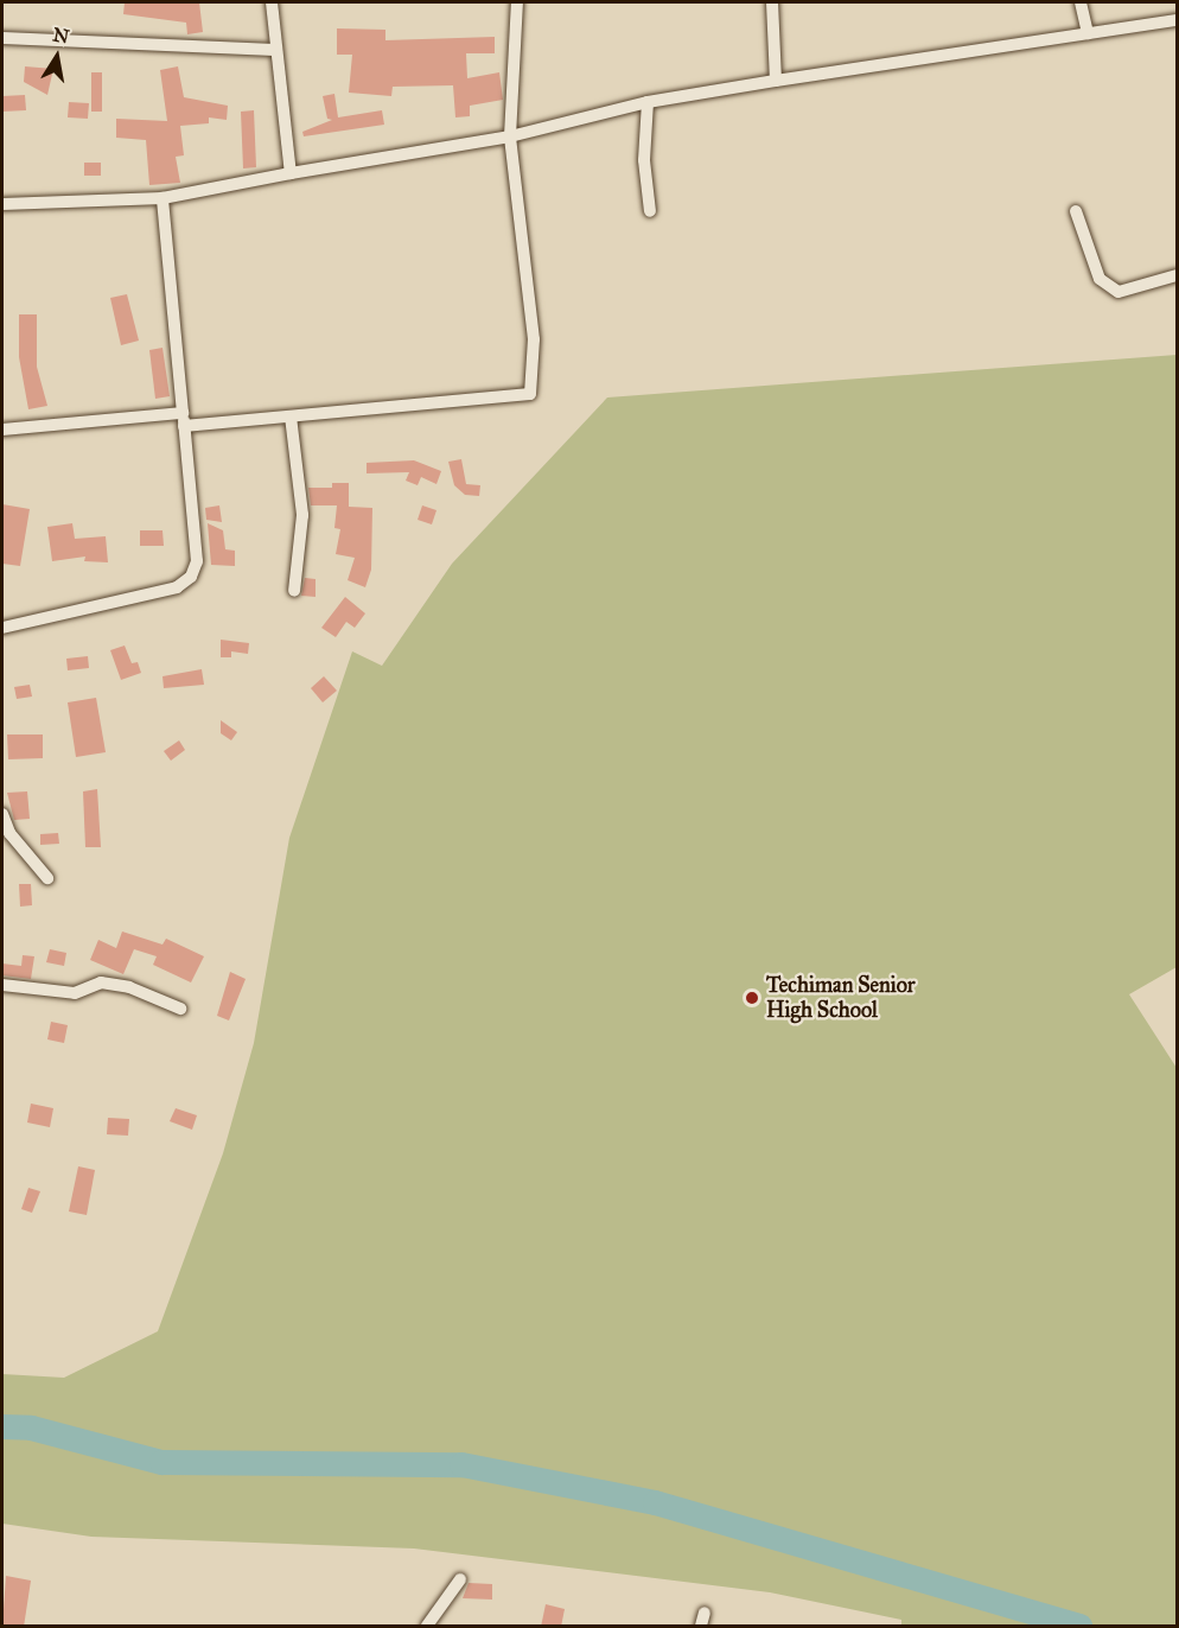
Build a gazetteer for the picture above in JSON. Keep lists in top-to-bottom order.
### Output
{
  "places": ["Techiman Senior High School"],
  "north": "top"
}
